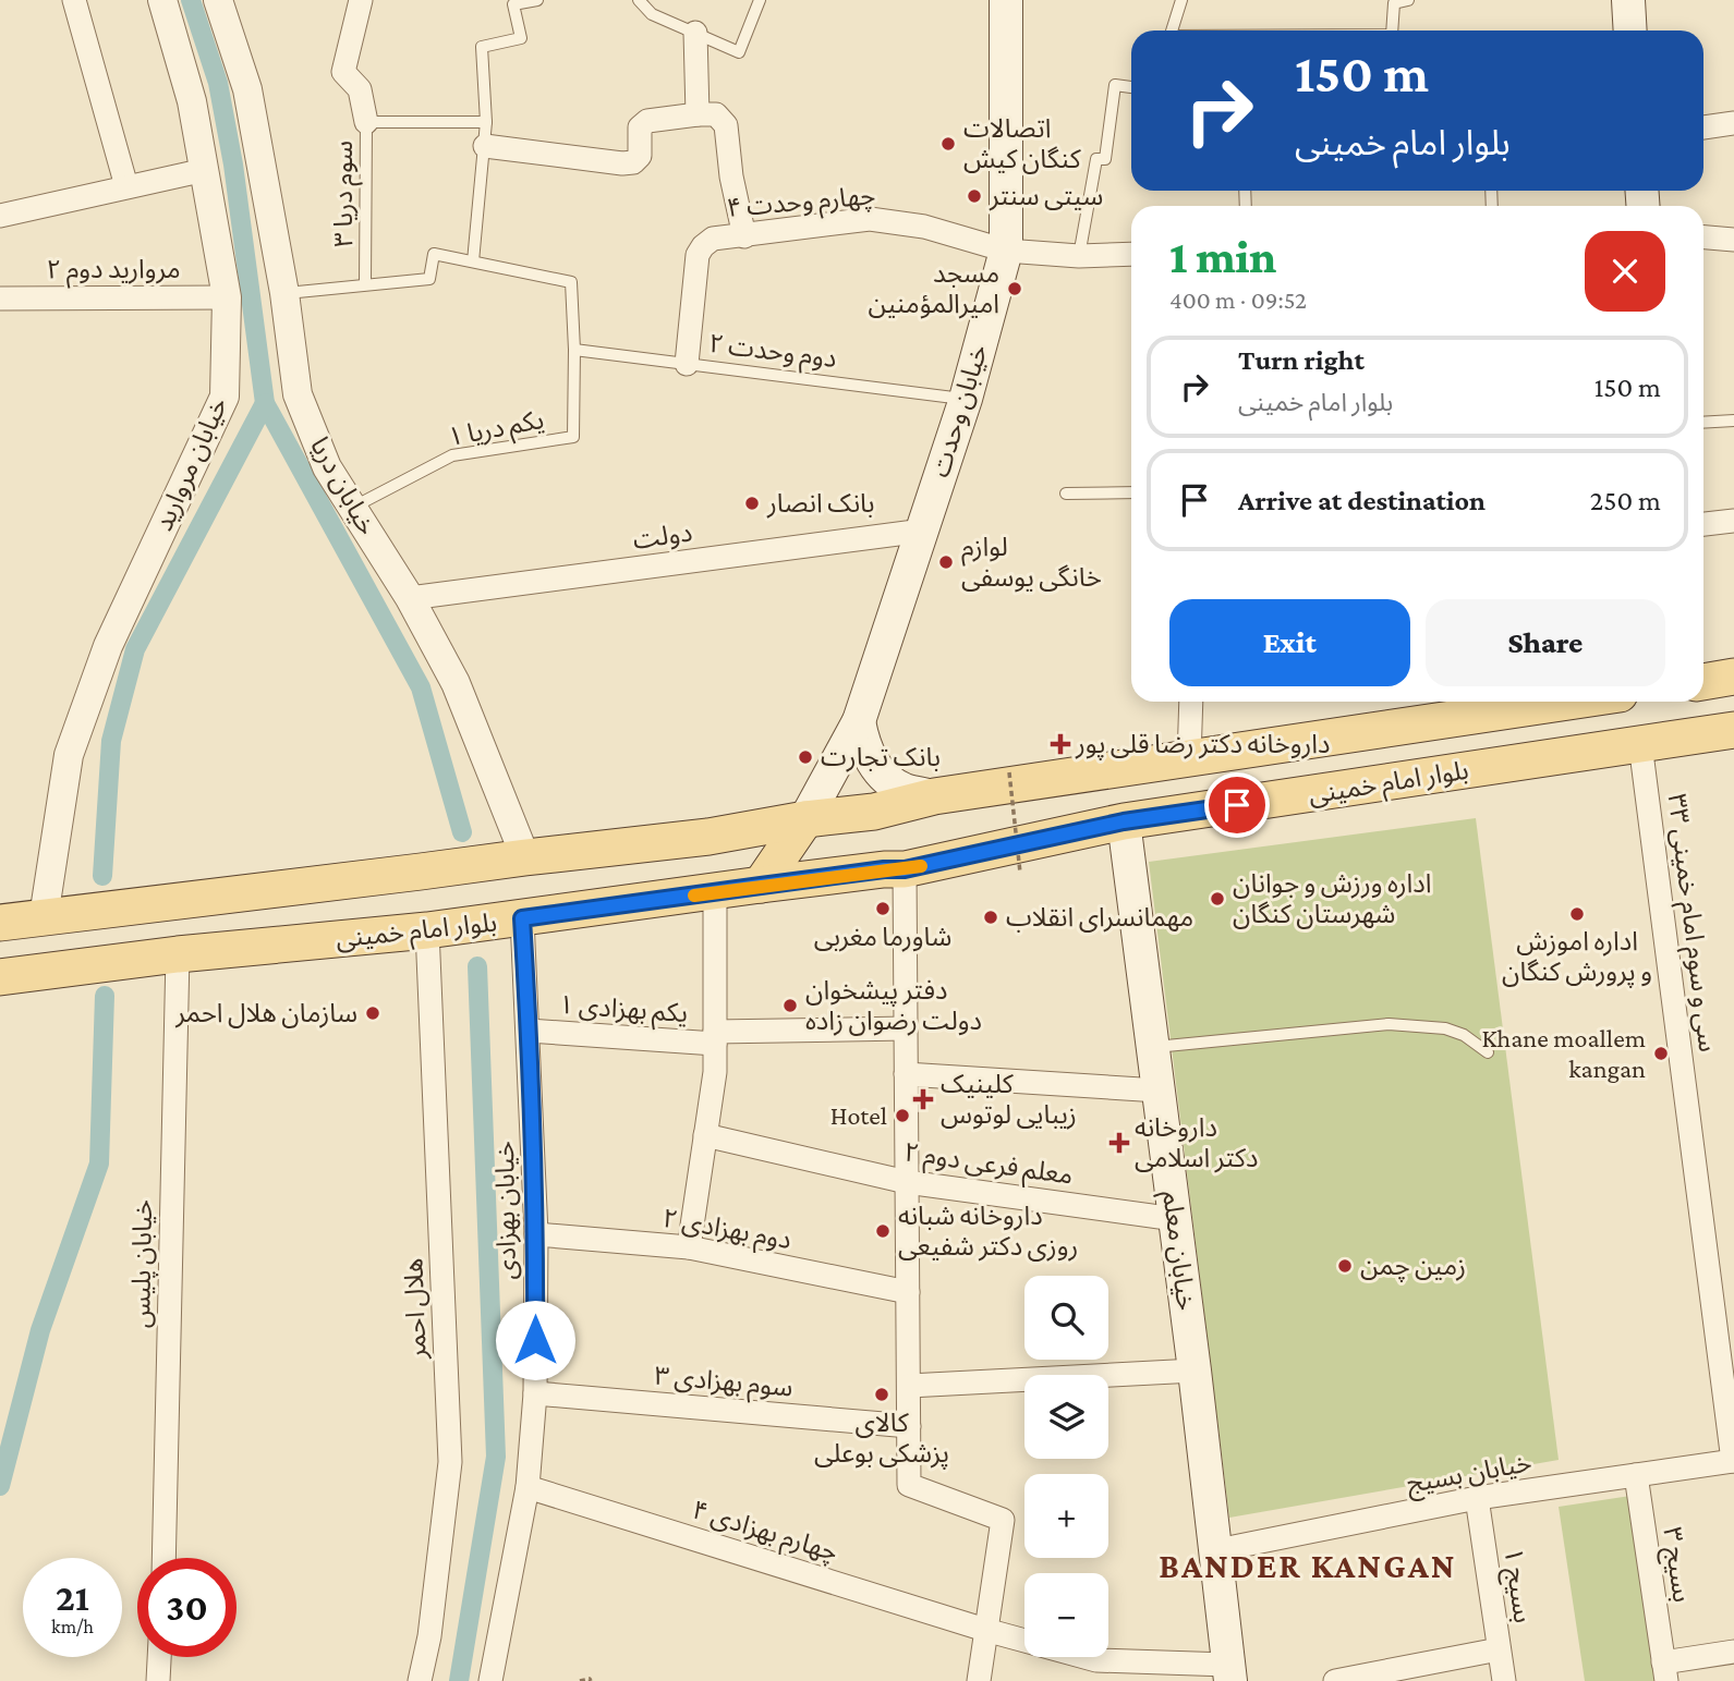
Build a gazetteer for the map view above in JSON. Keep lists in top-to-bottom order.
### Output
{
  "streets": {
    "main road": ["خیابان وحدت", "بلوار امام خمینی", "خیابان معلم"],
    "street": [
      "چهارم وحدت ۴",
      "مروارید دوم ۲",
      "خیابان مروارید",
      "خیابان دریا",
      "دولت",
      "سی و سوم امام خمینی ۳۳",
      "یکم بهزادی ۱",
      "معلم فرعی دوم ۲",
      "خیابان بهزادی",
      "دوم بهزادی ۲",
      "خیابان پلیس",
      "هلال احمر",
      "سوم بهزادی ۳",
      "خیابان بسیج",
      "چهارم بهزادی ۴",
      "بسیج ۳",
      "بسیج ۱"
    ],
    "lane": ["سوم دریا ۳", "دوم وحدت ۲", "یکم دریا ۱"]
  },
  "crossings": [
    ["سوم دریا ۳", "دوم وحدت ۲"],
    ["سوم دریا ۳", "یکم دریا ۱"],
    ["سوم دریا ۳", "خیابان دریا"],
    ["چهارم وحدت ۴", "دوم وحدت ۲"],
    ["چهارم وحدت ۴", "خیابان وحدت"],
    ["مروارید دوم ۲", "خیابان مروارید"],
    ["دوم وحدت ۲", "خیابان وحدت"],
    ["دوم وحدت ۲", "یکم دریا ۱"],
    ["خیابان وحدت", "دولت"],
    ["خیابان وحدت", "بلوار امام خمینی"],
    ["یکم دریا ۱", "خیابان دریا"],
    ["خیابان مروارید", "بلوار امام خمینی"],
    ["خیابان دریا", "دولت"],
    ["خیابان دریا", "بلوار امام خمینی"],
    ["بلوار امام خمینی", "سی و سوم امام خمینی ۳۳"],
    ["بلوار امام خمینی", "خیابان بهزادی"],
    ["بلوار امام خمینی", "خیابان معلم"],
    ["بلوار امام خمینی", "خیابان پلیس"],
    ["بلوار امام خمینی", "هلال احمر"],
    ["سی و سوم امام خمینی ۳۳", "خیابان بسیج"],
    ["یکم بهزادی ۱", "خیابان بهزادی"],
    ["معلم فرعی دوم ۲", "خیابان معلم"],
    ["خیابان بهزادی", "دوم بهزادی ۲"],
    ["خیابان بهزادی", "سوم بهزادی ۳"],
    ["خیابان بهزادی", "چهارم بهزادی ۴"],
    ["خیابان معلم", "خیابان بسیج"],
    ["خیابان معلم", "چهارم بهزادی ۴"],
    ["خیابان بسیج", "بسیج ۳"],
    ["خیابان بسیج", "بسیج ۱"]
  ],
  "districts": ["BANDER KANGAN"],
  "places": {
    "other": [
      "اتصالات کنگان کیش",
      "سیتی سنتر",
      "مسجد امیرالمؤمنین",
      "بانک انصار",
      "لوازم خانگی یوسفی",
      "بانک تجارت",
      "اداره ورزش و جوانان شهرستان کنگان",
      "شاورما مغربی",
      "اداره اموزش و پرورش کنگان",
      "مهمانسرای انقلاب",
      "دفتر پیشخوان دولت رضوان زاده",
      "سازمان هلال احمر",
      "Khane moallem kangan",
      "Hotel",
      "داروخانه شبانه روزی دکتر شفیعی",
      "زمین چمن",
      "کالای پزشکی بوعلی"
    ],
    "health": ["داروخانه دکتر رضا قلی پور", "کلینیک زیبایی لوتوس", "داروخانه دکتر اسلامی"]
  },
  "page": {
    "turn": ["150 m", "بلوار امام خمینی"],
    "heading": ["1 min", "400 m · 09:52"],
    "list": [
      {
        "name": "Turn right",
        "note": "بلوار امام خمینی",
        "value": "150 m"
      },
      {
        "name": "Arrive at destination",
        "value": "250 m"
      }
    ],
    "buttons": ["Exit", "Share"],
    "map_buttons": ["+", "−"],
    "speed": "21 km/h",
    "limit": "30"
  }
}
